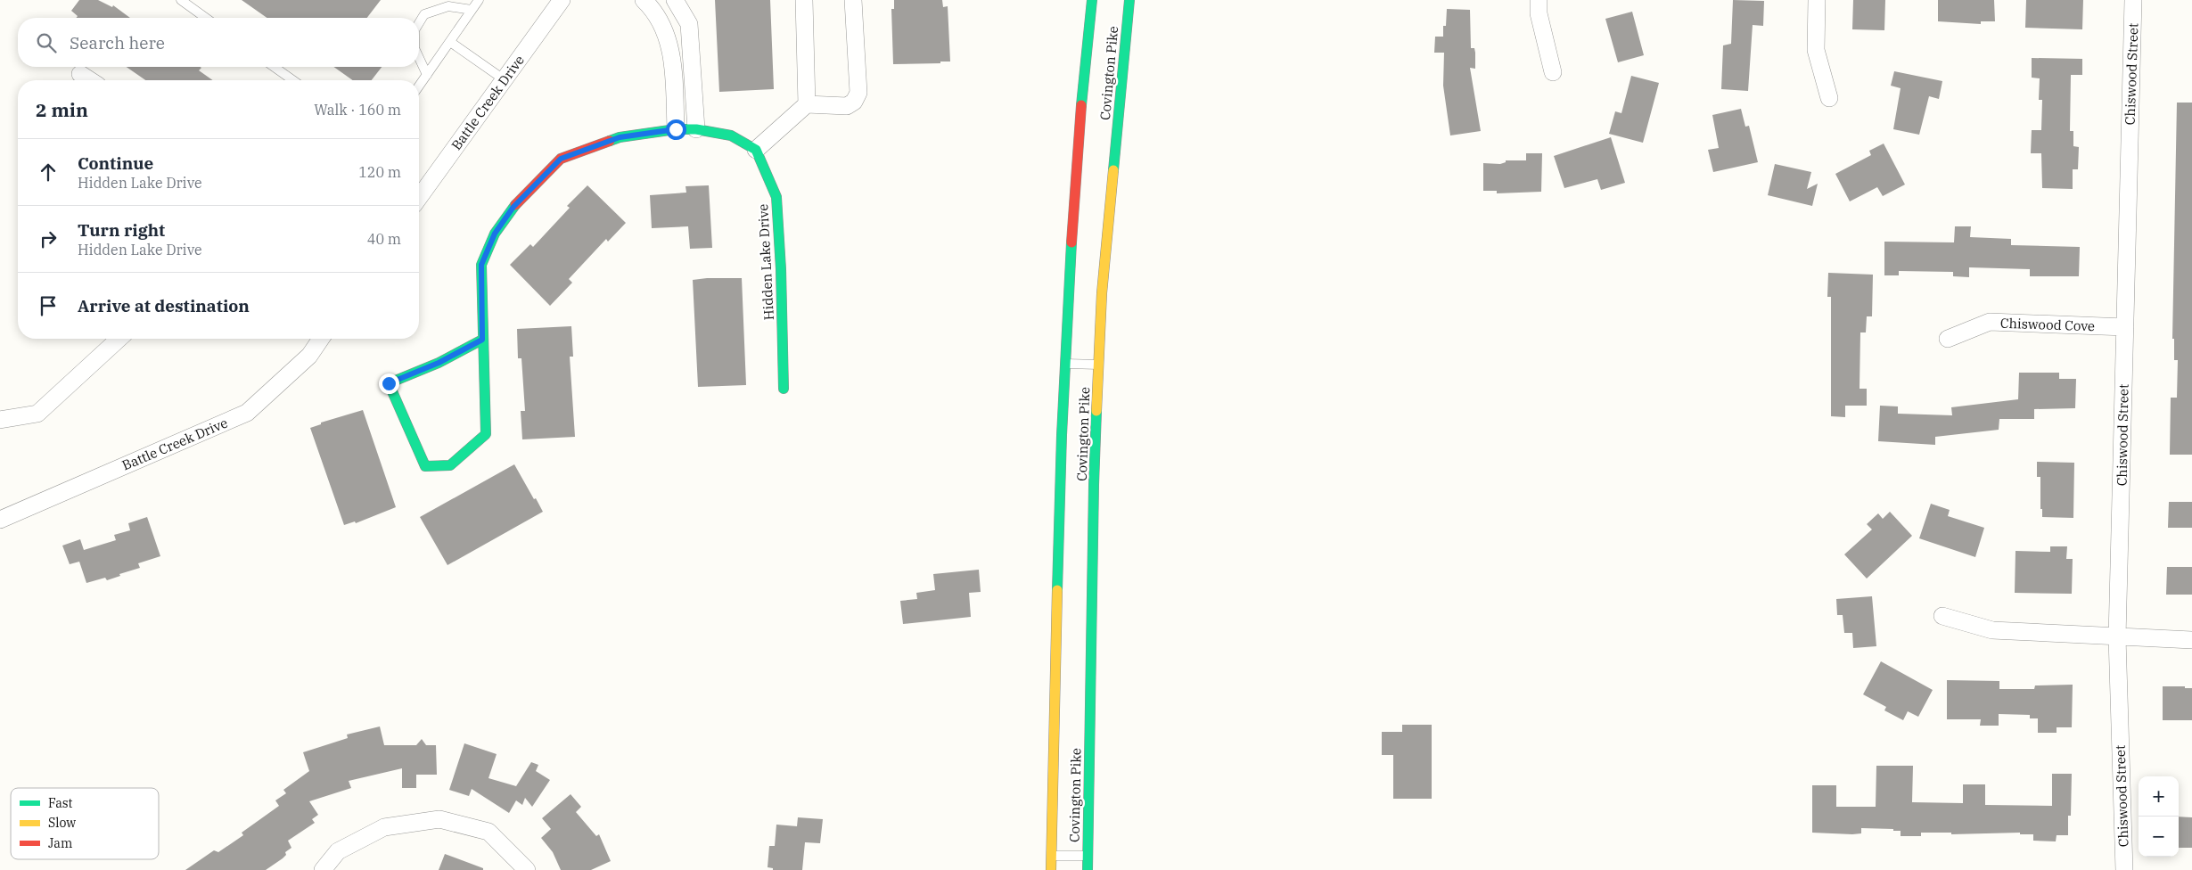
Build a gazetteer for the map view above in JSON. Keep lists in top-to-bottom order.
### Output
{
  "streets": {
    "main road": ["Covington Pike", "Hidden Lake Drive"],
    "street": ["Chiswood Street", "Battle Creek Drive", "Chiswood Cove"]
  },
  "crossings": [
    ["Chiswood Street", "Chiswood Cove"]
  ],
  "legend": ["Fast", "Slow", "Jam"],
  "page": {
    "search": "Search here",
    "heading": ["2 min", "Walk · 160 m"],
    "list": [
      ["Continue", "Hidden Lake Drive", "120 m"],
      ["Turn right", "Hidden Lake Drive", "40 m"],
      "Arrive at destination"
    ],
    "map_buttons": ["+", "−"]
  }
}
